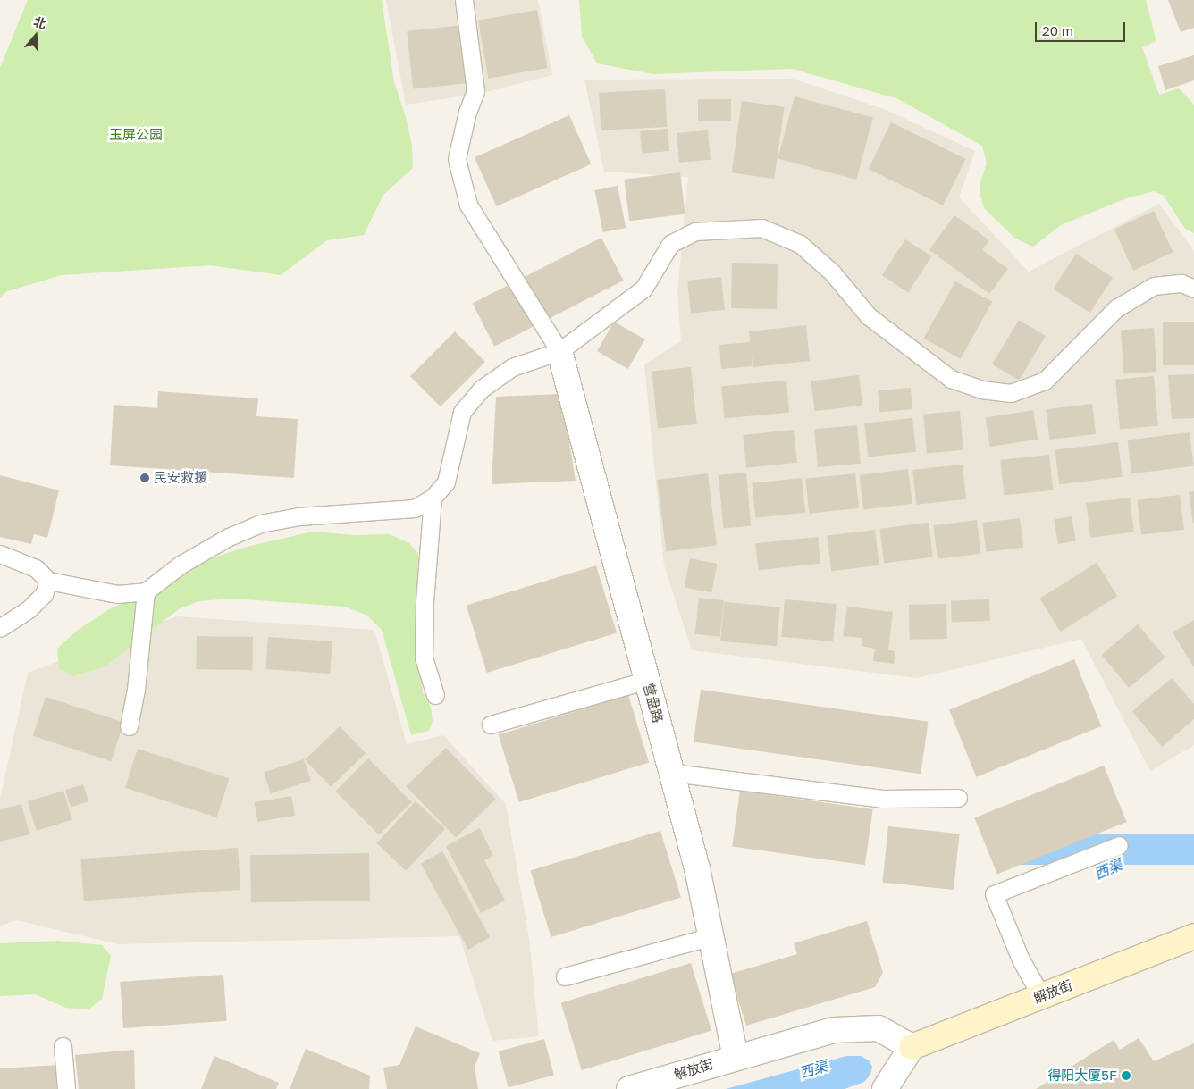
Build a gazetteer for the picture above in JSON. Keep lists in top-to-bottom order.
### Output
{
  "streets": {
    "street": ["营盘路", "解放街"]
  },
  "crossings": [
    ["营盘路", "解放街"]
  ],
  "water": ["西渠"],
  "parks": ["玉屏公园"],
  "places": ["民安救援", "得阳大厦5F"],
  "scale_bar": "20 m",
  "north": "top"
}
